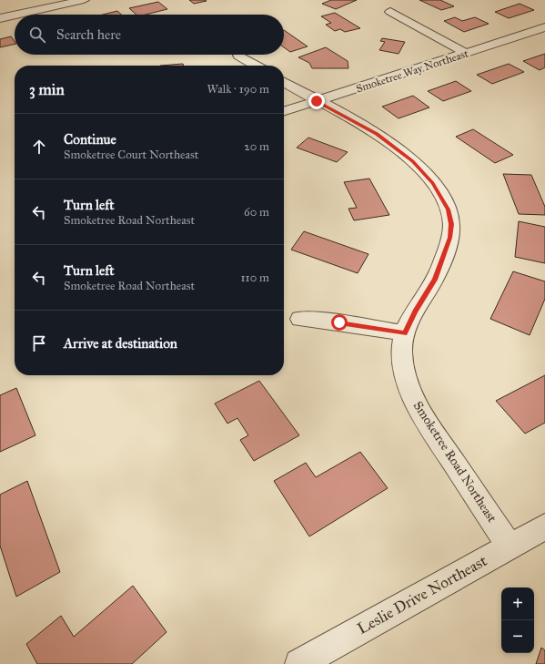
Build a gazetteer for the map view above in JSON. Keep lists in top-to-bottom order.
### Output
{
  "streets": {
    "street": ["Smoketree Way Northeast", "Smoketree Road Northeast", "Leslie Drive Northeast"]
  },
  "crossings": [
    ["Smoketree Way Northeast", "Smoketree Road Northeast"],
    ["Smoketree Road Northeast", "Leslie Drive Northeast"]
  ],
  "page": {
    "search": "Search here",
    "heading": ["3 min", "Walk · 190 m"],
    "list": [
      ["Continue", "Smoketree Court Northeast", "20 m"],
      ["Turn left", "Smoketree Road Northeast", "60 m"],
      ["Turn left", "Smoketree Road Northeast", "110 m"],
      "Arrive at destination"
    ],
    "map_buttons": ["+", "−"]
  }
}
